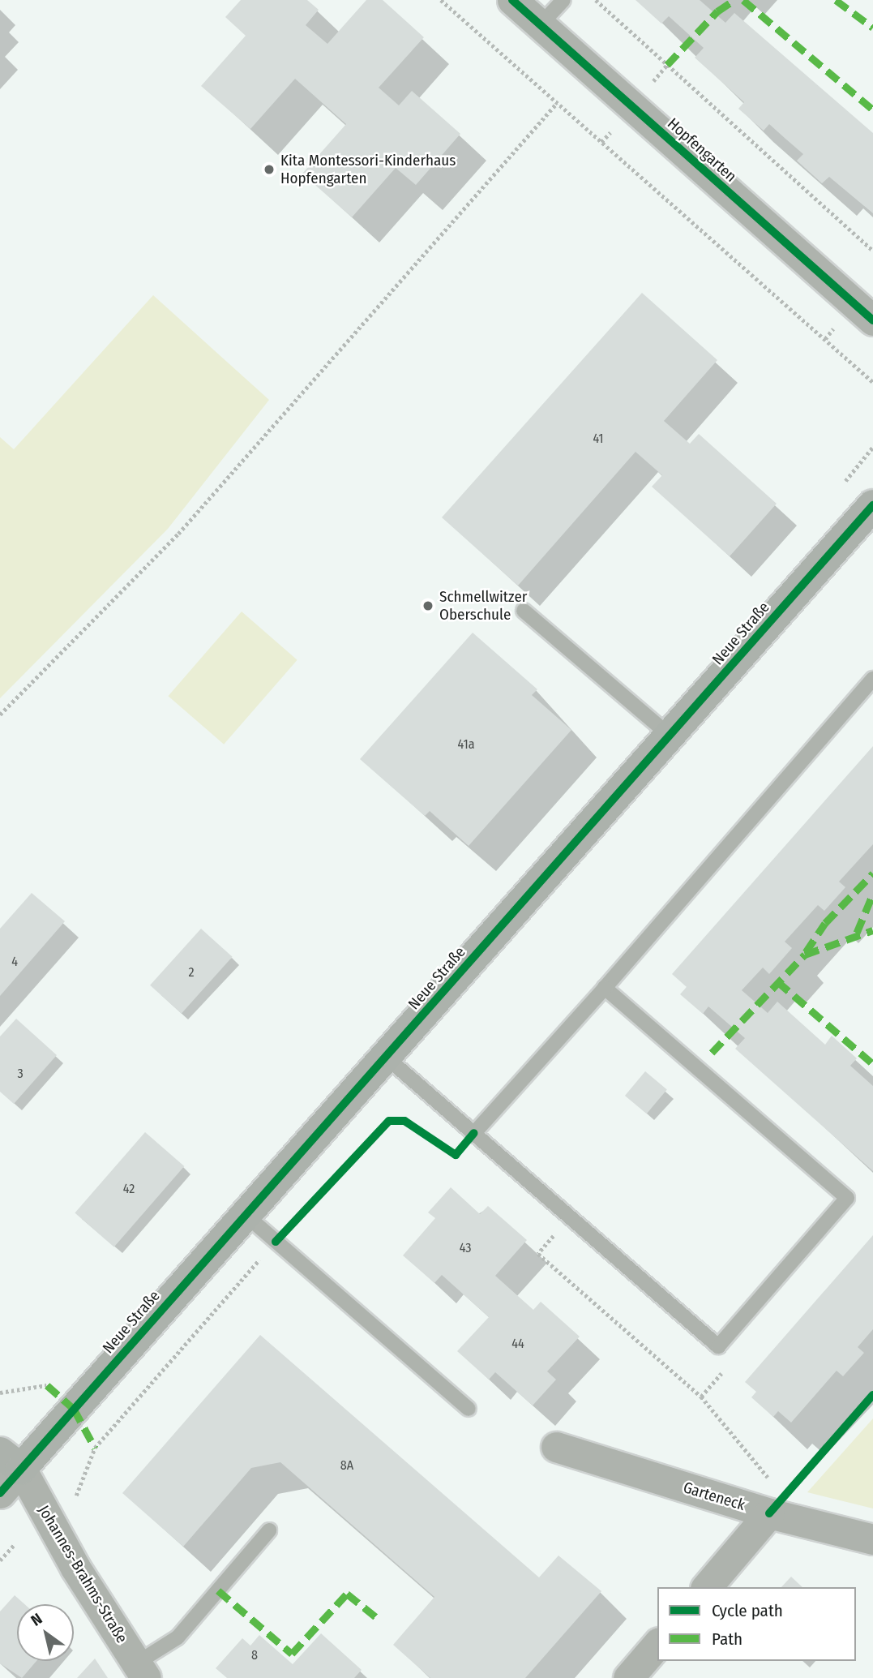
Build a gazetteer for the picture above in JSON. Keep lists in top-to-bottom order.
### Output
{
  "streets": {
    "street": [
      "Hopfengarten",
      "Neue Straße",
      "Garteneck",
      "Johannes-Brahms-Straße"
    ]
  },
  "crossings": [
    ["Neue Straße", "Johannes-Brahms-Straße"]
  ],
  "places": ["Kita Montessori-Kinderhaus Hopfengarten", "Schmellwitzer Oberschule"],
  "house_numbers": [
    "41",
    "41a",
    "4",
    "2",
    "3",
    "42",
    "43",
    "44",
    "8A",
    "8"
  ],
  "legend": ["Cycle path", "Path"],
  "north": "top left"
}
